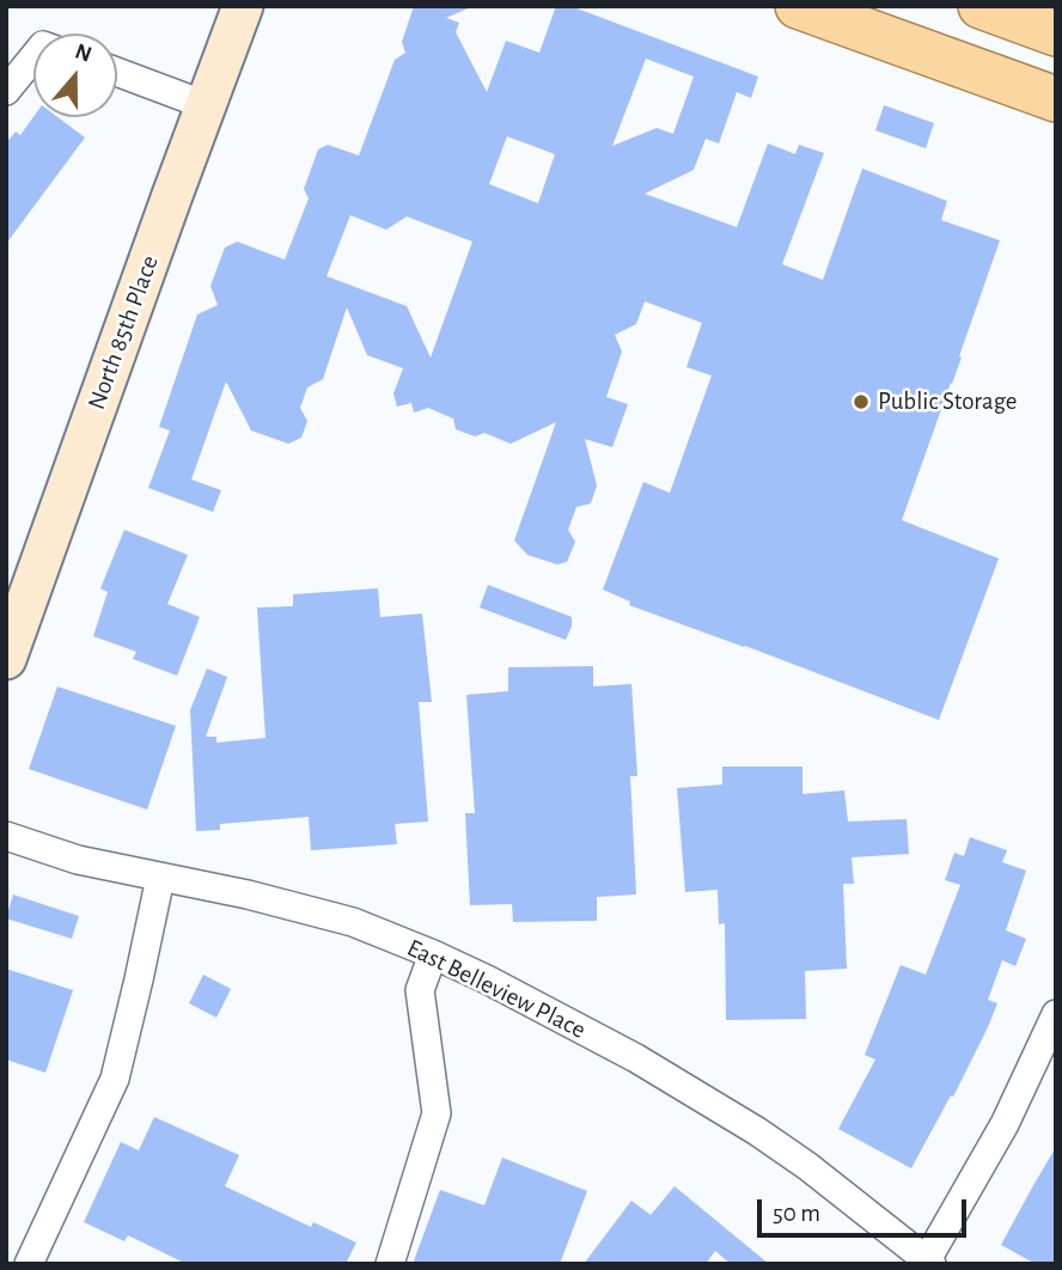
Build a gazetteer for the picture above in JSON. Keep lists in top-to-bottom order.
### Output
{
  "streets": {
    "street": ["North 85th Place", "East Belleview Place"]
  },
  "places": ["Public Storage"],
  "scale_bar": "50 m",
  "north": "top"
}
